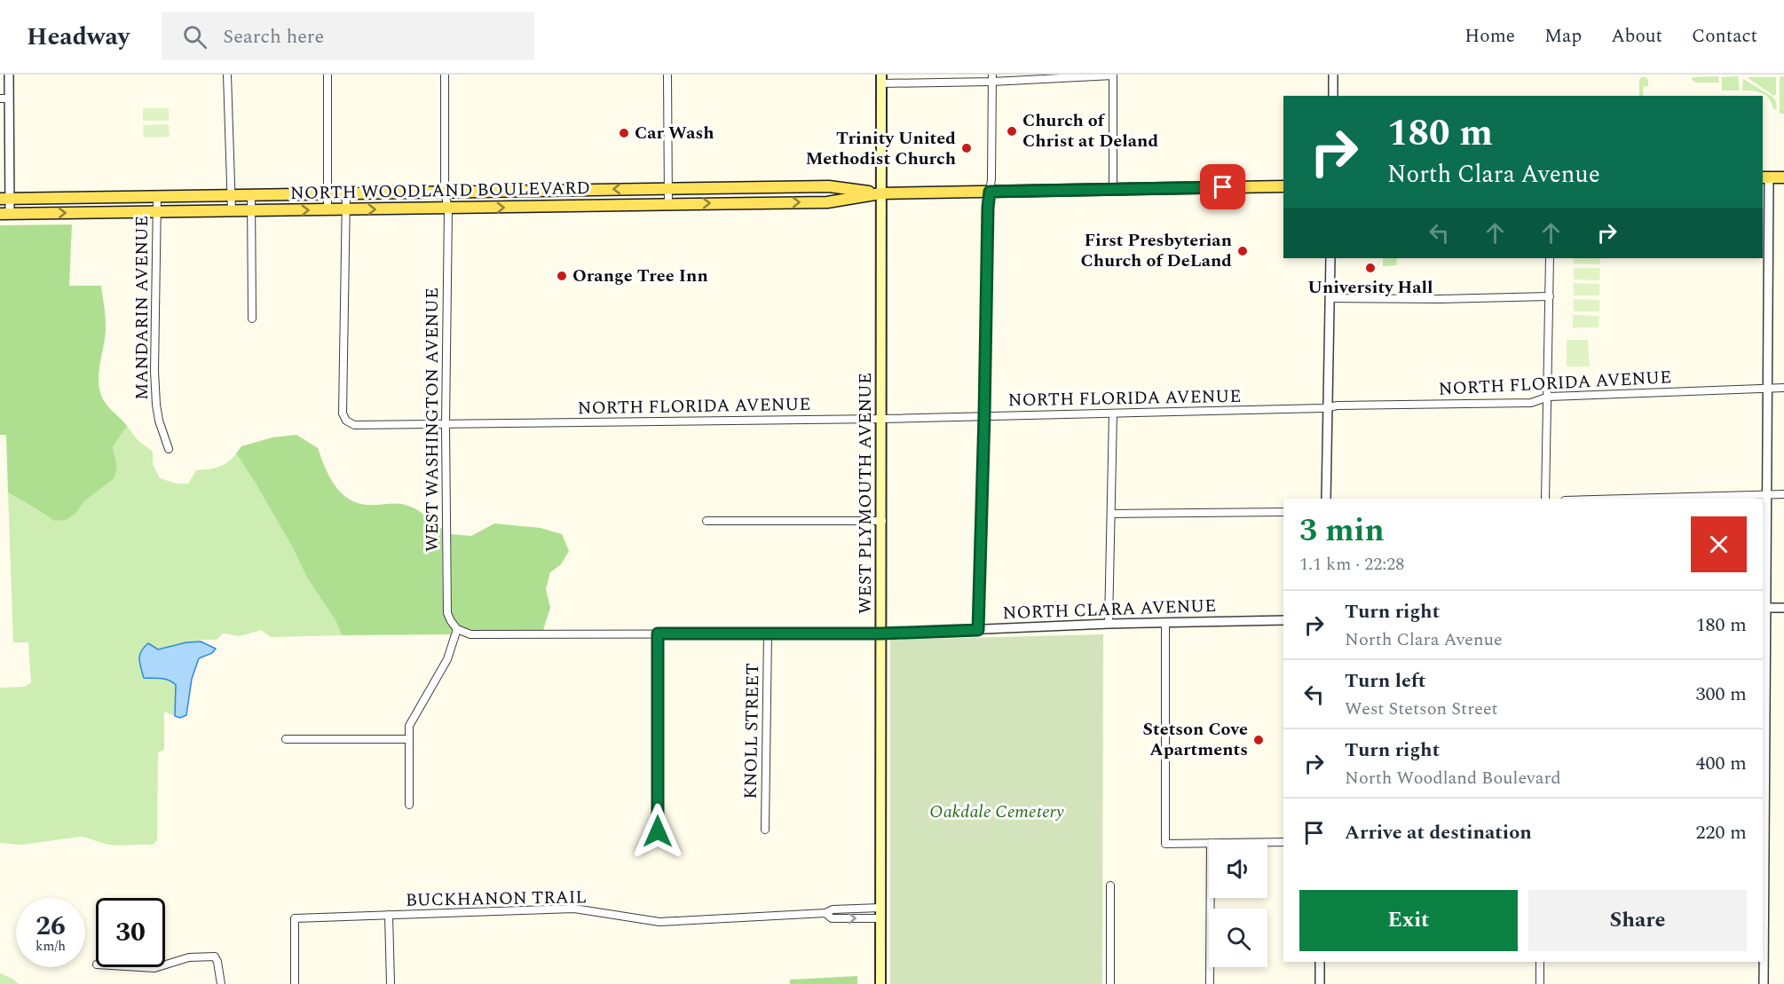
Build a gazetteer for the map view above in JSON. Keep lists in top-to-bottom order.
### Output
{
  "streets": {
    "main road": ["NORTH WOODLAND BOULEVARD", "WEST PLYMOUTH AVENUE"],
    "street": [
      "MANDARIN AVENUE",
      "NORTH FLORIDA AVENUE",
      "WEST WASHINGTON AVENUE",
      "NORTH CLARA AVENUE",
      "KNOLL STREET",
      "BUCKHANON TRAIL"
    ]
  },
  "crossings": [
    ["NORTH WOODLAND BOULEVARD", "MANDARIN AVENUE"],
    ["NORTH WOODLAND BOULEVARD", "NORTH FLORIDA AVENUE"],
    ["NORTH WOODLAND BOULEVARD", "WEST WASHINGTON AVENUE"],
    ["NORTH WOODLAND BOULEVARD", "WEST PLYMOUTH AVENUE"],
    ["NORTH FLORIDA AVENUE", "WEST WASHINGTON AVENUE"],
    ["NORTH FLORIDA AVENUE", "WEST PLYMOUTH AVENUE"],
    ["WEST WASHINGTON AVENUE", "NORTH CLARA AVENUE"],
    ["WEST PLYMOUTH AVENUE", "NORTH CLARA AVENUE"],
    ["WEST PLYMOUTH AVENUE", "BUCKHANON TRAIL"],
    ["NORTH CLARA AVENUE", "KNOLL STREET"]
  ],
  "parks": ["Oakdale Cemetery"],
  "places": [
    "Church of Christ at Deland",
    "Car Wash",
    "Trinity United Methodist Church",
    "First Presbyterian Church of DeLand",
    "University Hall",
    "Orange Tree Inn",
    "Stetson Cove Apartments"
  ],
  "page": {
    "header": "Headway",
    "search": "Search here",
    "nav": [
      "Home",
      "Map",
      "About",
      "Contact"
    ],
    "turn": ["180 m", "North Clara Avenue"],
    "heading": ["3 min", "1.1 km · 22:28"],
    "list": [
      {
        "name": "Turn right",
        "note": "North Clara Avenue",
        "value": "180 m"
      },
      {
        "name": "Turn left",
        "note": "West Stetson Street",
        "value": "300 m"
      },
      {
        "name": "Turn right",
        "note": "North Woodland Boulevard",
        "value": "400 m"
      },
      {
        "name": "Arrive at destination",
        "value": "220 m"
      }
    ],
    "buttons": ["Exit", "Share"],
    "speed": "26 km/h",
    "limit": "30"
  }
}
